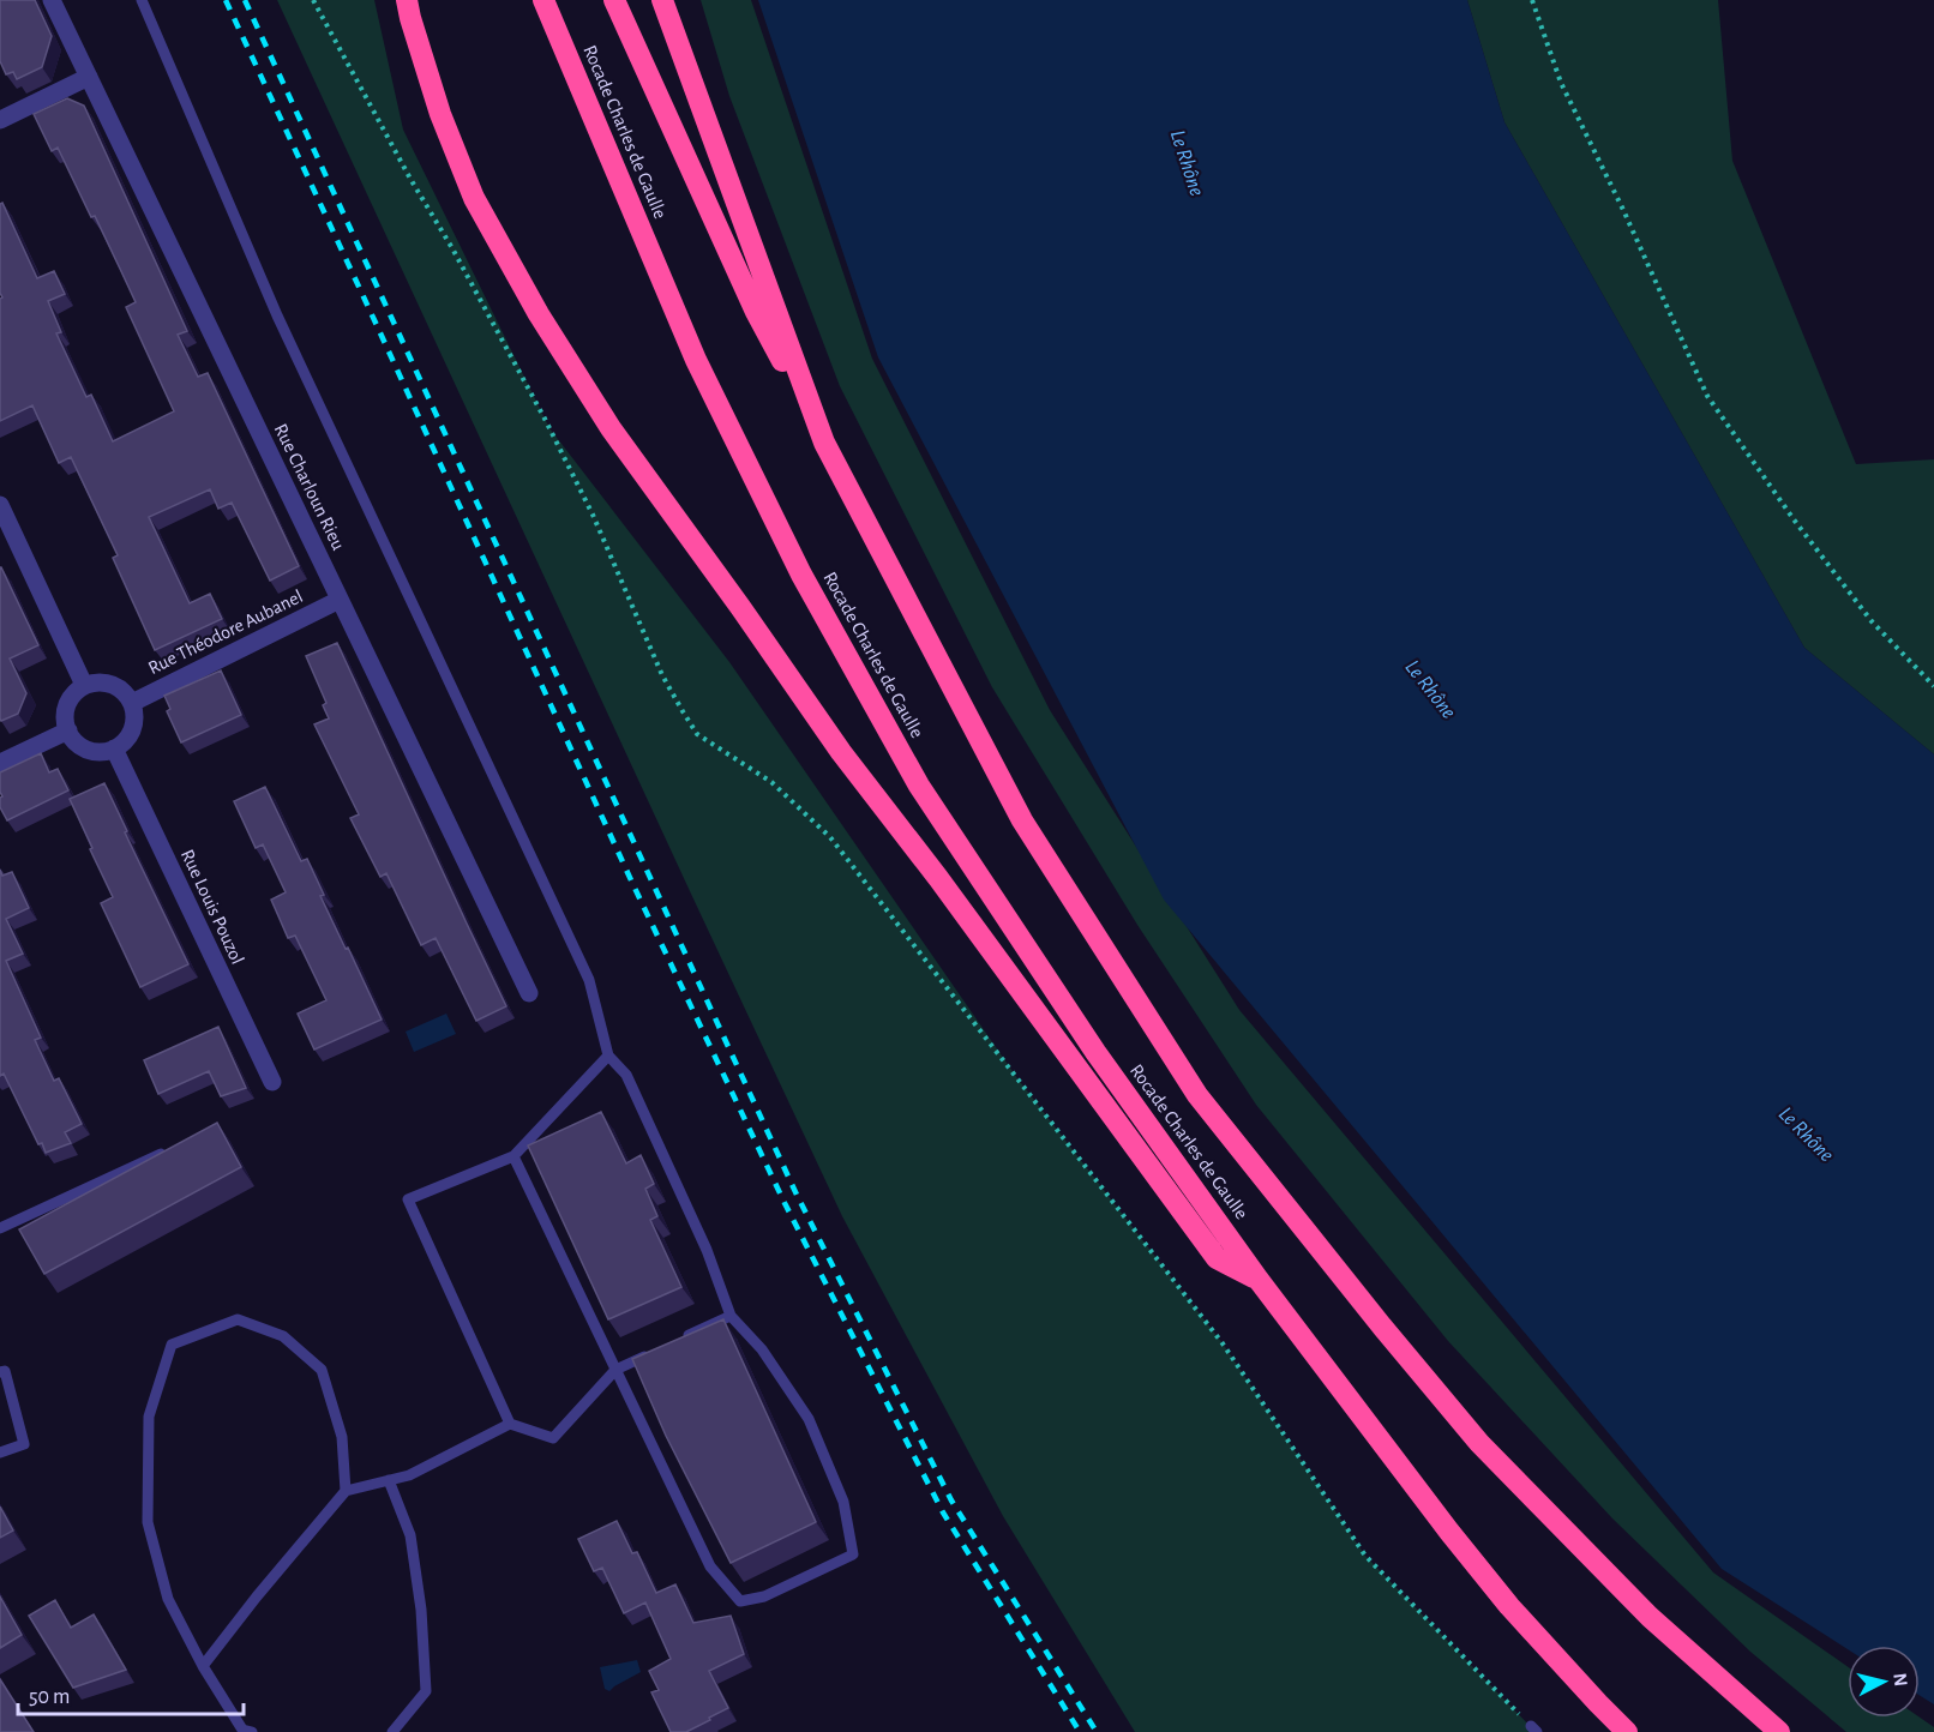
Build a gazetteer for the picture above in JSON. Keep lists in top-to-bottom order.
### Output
{
  "streets": {
    "highway": ["Rocade Charles de Gaulle"],
    "street": ["Rue Charloun Rieu", "Rue Théodore Aubanel", "Rue Louis Pouzol"]
  },
  "crossings": [
    ["Rue Charloun Rieu", "Rue Théodore Aubanel"],
    ["Rue Théodore Aubanel", "Rue Louis Pouzol"]
  ],
  "water": ["Le Rhône"],
  "scale_bar": "50 m",
  "north": "right"
}
